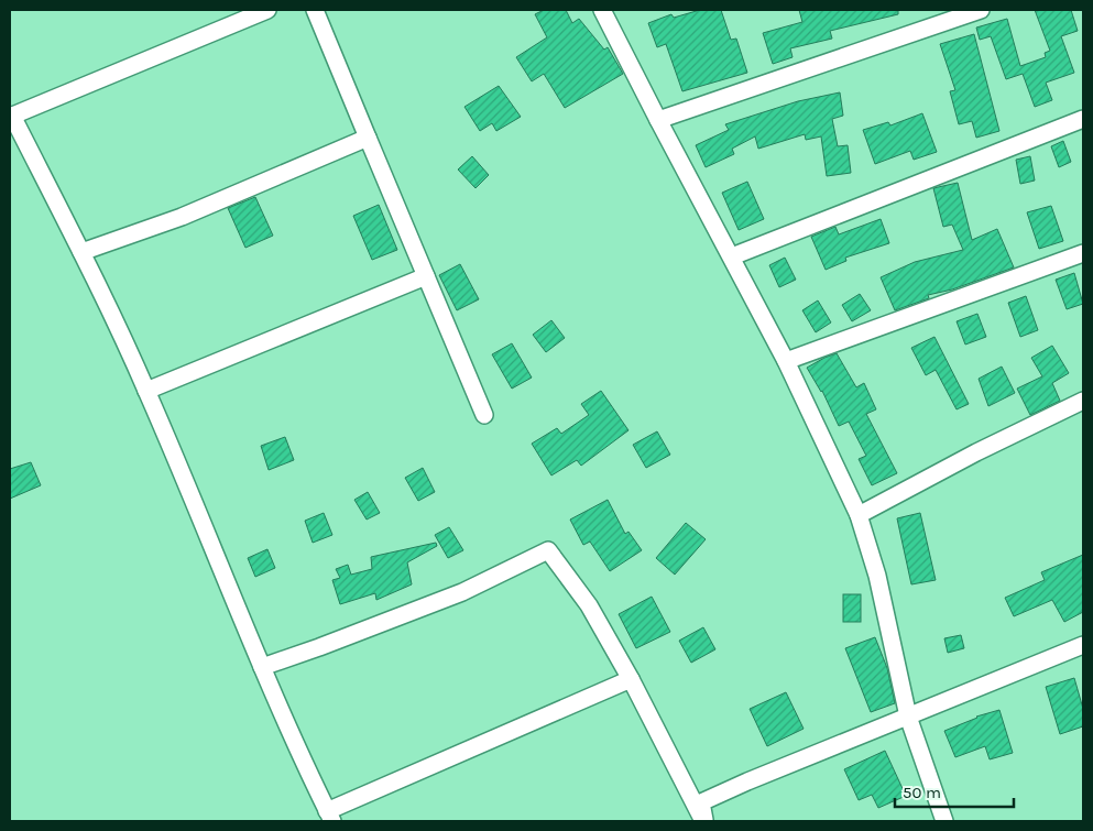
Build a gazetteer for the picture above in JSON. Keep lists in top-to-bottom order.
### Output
{
  "scale_bar": "50 m"
}
